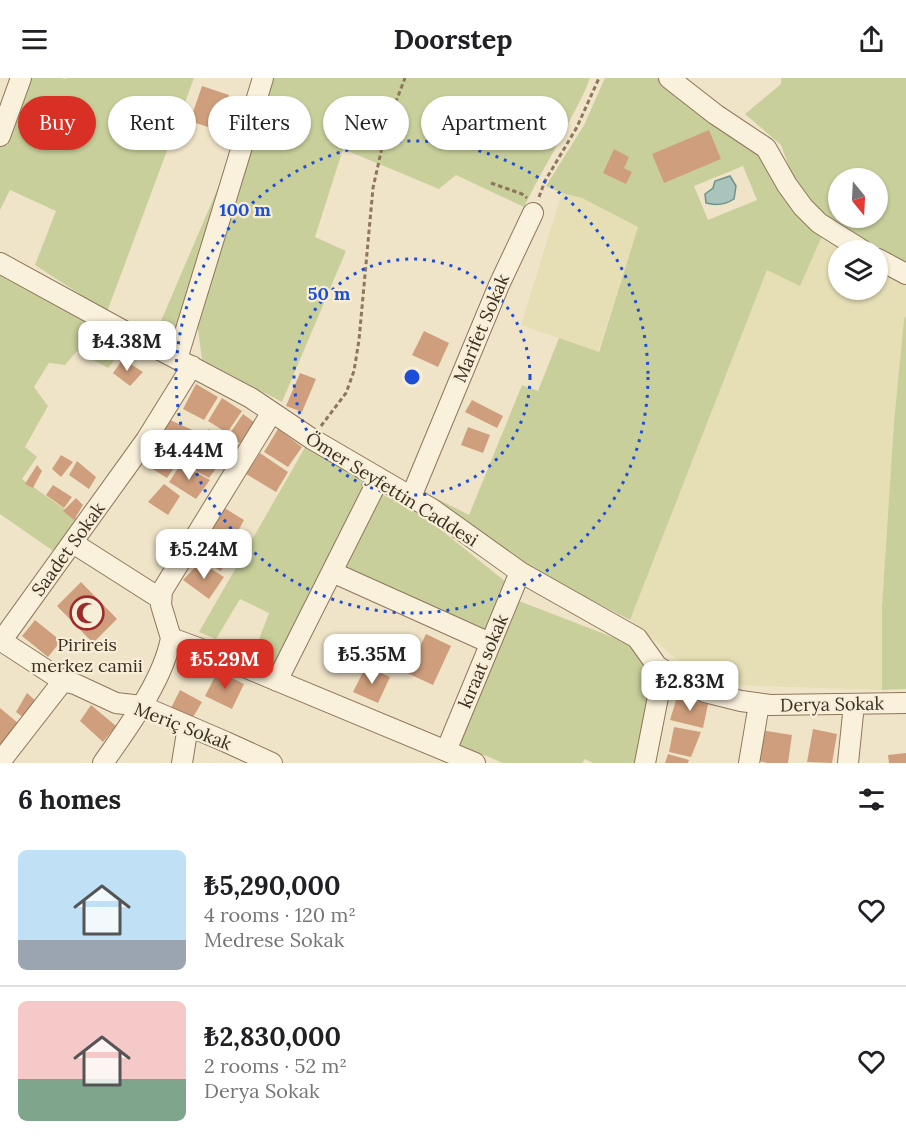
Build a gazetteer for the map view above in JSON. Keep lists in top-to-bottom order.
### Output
{
  "streets": {
    "street": [
      "Marifet Sokak",
      "Ömer Seyfettin Caddesi",
      "Saadet Sokak",
      "kıraat sokak",
      "Derya Sokak",
      "Meriç Sokak"
    ]
  },
  "crossings": [
    ["Marifet Sokak", "Ömer Seyfettin Caddesi"],
    ["Ömer Seyfettin Caddesi", "Saadet Sokak"],
    ["Ömer Seyfettin Caddesi", "kıraat sokak"],
    ["Ömer Seyfettin Caddesi", "Derya Sokak"],
    ["Saadet Sokak", "Meriç Sokak"]
  ],
  "places": {
    "mosque": ["Pirireis merkez camii"]
  },
  "north": "bottom",
  "page": {
    "header": "Doorstep",
    "chip": [
      "Buy",
      "Rent",
      "Filters",
      "New",
      "Apartment"
    ],
    "price": [
      "₺4.38M",
      "₺4.44M",
      "₺5.24M",
      "₺5.35M",
      "₺5.29M",
      "₺2.83M"
    ],
    "heading": "6 homes",
    "list": [
      {
        "name": "₺5,290,000",
        "note": "4 rooms · 120 m² · Medrese Sokak"
      },
      {
        "name": "₺2,830,000",
        "note": "2 rooms · 52 m² · Derya Sokak"
      }
    ]
  },
  "rings": ["100 m", "50 m"]
}
